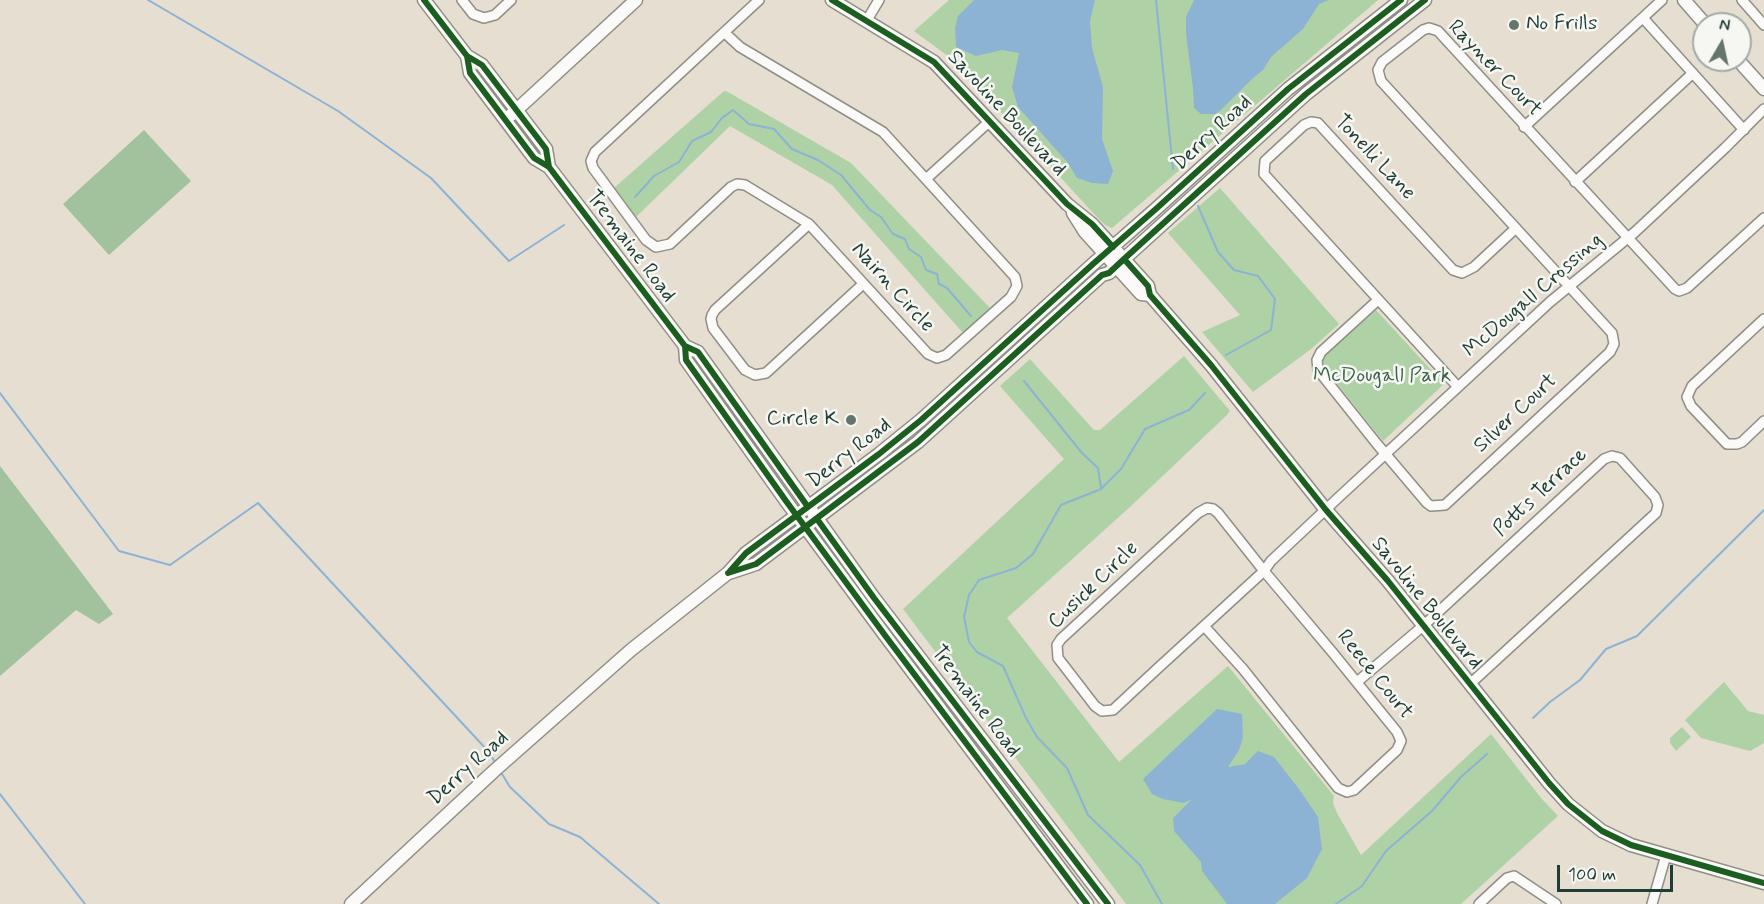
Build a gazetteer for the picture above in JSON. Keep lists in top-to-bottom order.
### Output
{
  "streets": {
    "main road": ["Savoline Boulevard", "Derry Road", "Tremaine Road"],
    "street": [
      "Rayner Court",
      "Tonelli Lane",
      "Nairn Circle",
      "McDougall Crossing",
      "Silver Court",
      "Potts Terrace",
      "Cusick Circle",
      "Reece Court"
    ]
  },
  "crossings": [
    ["Rayner Court", "Tonelli Lane"],
    ["Rayner Court", "McDougall Crossing"],
    ["Rayner Court", "Silver Court"],
    ["Savoline Boulevard", "Derry Road"],
    ["Savoline Boulevard", "McDougall Crossing"],
    ["Savoline Boulevard", "Potts Terrace"],
    ["Savoline Boulevard", "Cusick Circle"],
    ["Derry Road", "Tremaine Road"],
    ["Tonelli Lane", "McDougall Crossing"],
    ["McDougall Crossing", "Silver Court"],
    ["McDougall Crossing", "Cusick Circle"],
    ["Potts Terrace", "Reece Court"],
    ["Cusick Circle", "Reece Court"]
  ],
  "parks": ["McDougall Park"],
  "places": ["No Frills", "Circle K"],
  "scale_bar": "100 m",
  "north": "top"
}
